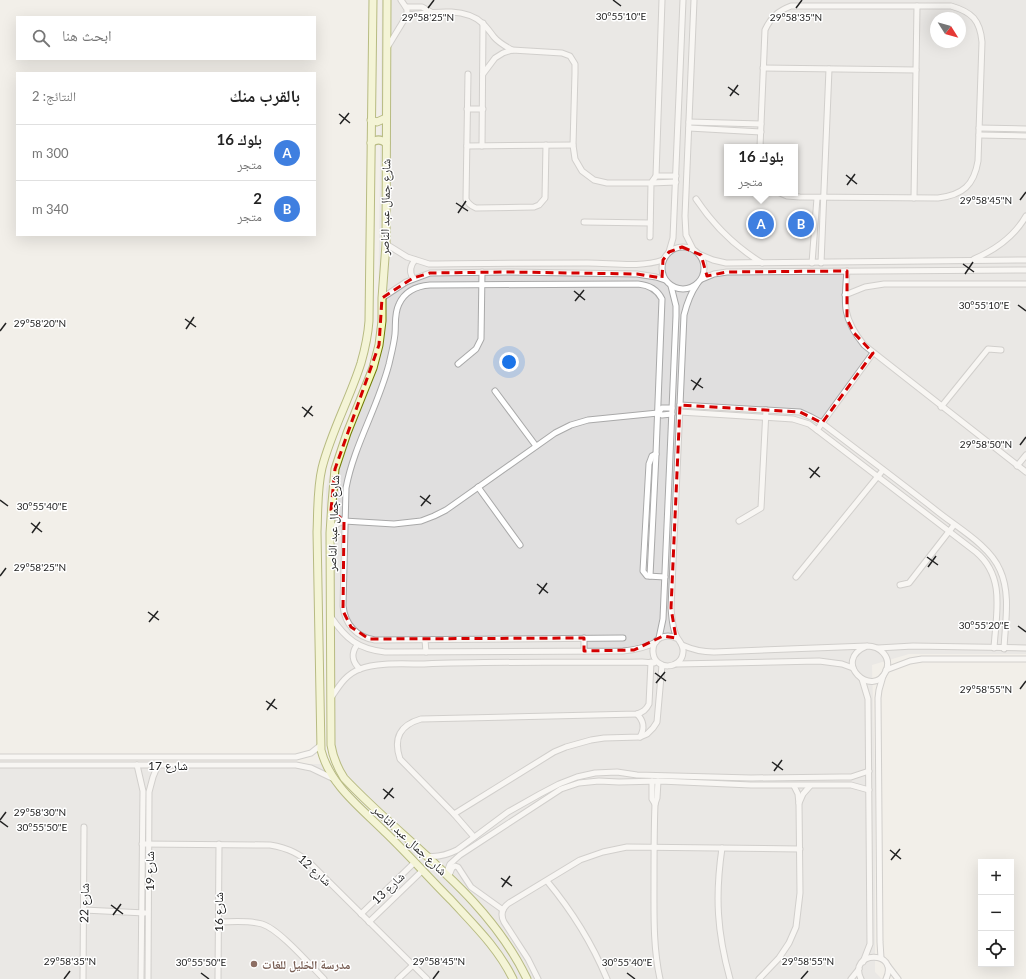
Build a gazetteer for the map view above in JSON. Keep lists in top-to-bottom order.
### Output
{
  "streets": {
    "main road": ["شارع جمال عبد الناصر"],
    "street": [
      "شارع 17",
      "شارع 12",
      "شارع 19",
      "شارع 13",
      "شارع 22",
      "شارع 16"
    ]
  },
  "crossings": [
    ["شارع جمال عبد الناصر", "شارع 17"],
    ["شارع جمال عبد الناصر", "شارع 13"],
    ["شارع 17", "شارع 19"],
    ["شارع 12", "شارع 19"],
    ["شارع 12", "شارع 13"],
    ["شارع 12", "شارع 16"]
  ],
  "places": ["مدرسة الخليل للغات"],
  "north": "bottom right",
  "page": {
    "search": "ابحث هنا",
    "heading": ["بالقرب منك", "النتائج: 2"],
    "list": [
      {
        "mark": "A",
        "name": "بلوك 16",
        "note": "متجر",
        "value": "300 m"
      },
      {
        "mark": "B",
        "name": "2",
        "note": "متجر",
        "value": "340 m"
      }
    ],
    "popup": ["بلوك 16", "متجر"],
    "pins": ["A", "B"],
    "map_buttons": ["+", "−"]
  },
  "coordinates": [
    "30°55'10\"E",
    "29°58'25\"N",
    "29°58'35\"N",
    "29°58'45\"N",
    "29°58'20\"N",
    "29°58'50\"N",
    "30°55'40\"E",
    "30°55'20\"E",
    "29°58'55\"N",
    "29°58'30\"N",
    "30°55'50\"E"
  ]
}
